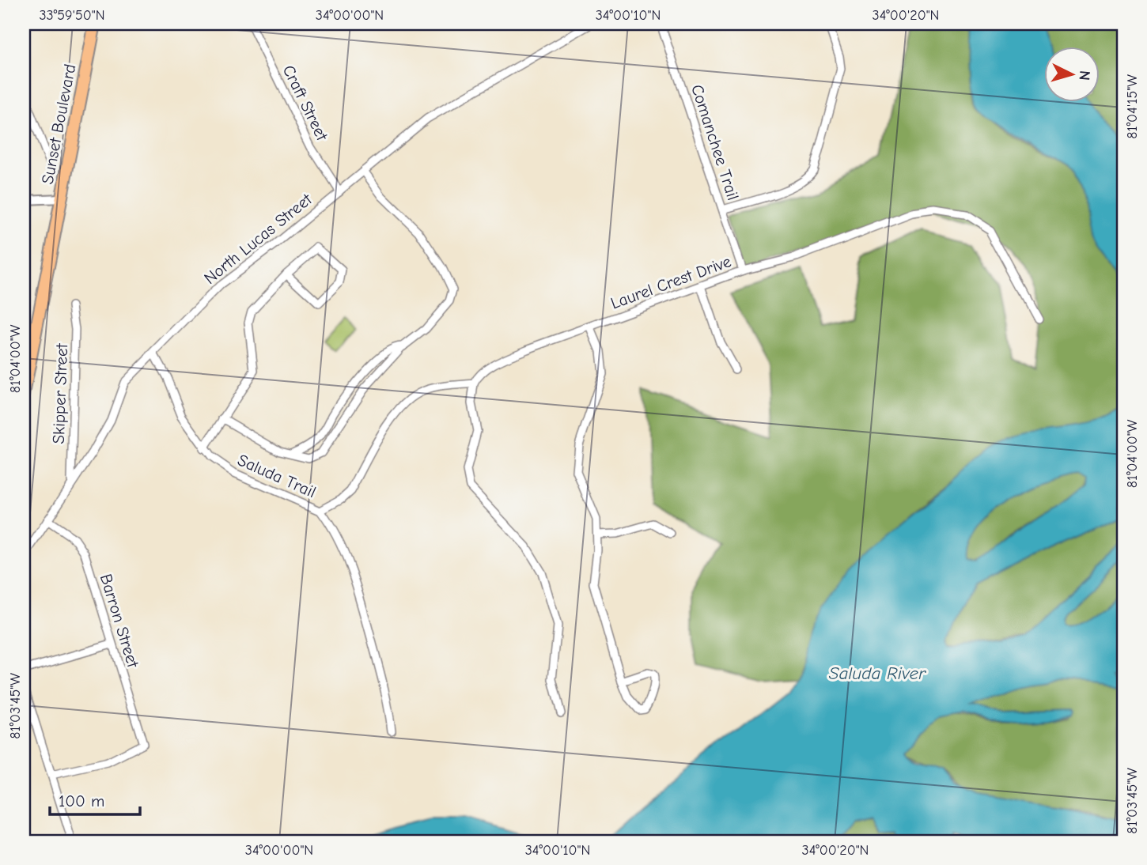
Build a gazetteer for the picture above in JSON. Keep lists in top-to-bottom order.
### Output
{
  "streets": {
    "main road": ["Sunset Boulevard"],
    "street": [
      "Craft Street",
      "Comanchee Trail",
      "North Lucas Street",
      "Laurel Crest Drive",
      "Skipper Street",
      "Saluda Trail",
      "Barron Street"
    ]
  },
  "crossings": [
    ["Craft Street", "North Lucas Street"],
    ["Comanchee Trail", "Laurel Crest Drive"],
    ["North Lucas Street", "Skipper Street"],
    ["North Lucas Street", "Saluda Trail"],
    ["North Lucas Street", "Barron Street"]
  ],
  "water": ["Saluda River"],
  "scale_bar": "100 m",
  "north": "right",
  "coordinates": [
    "33°59'50\"N",
    "34°00'00\"N",
    "34°00'10\"N",
    "34°00'20\"N",
    "81°04'15\"W",
    "81°04'00\"W",
    "81°03'45\"W"
  ]
}
